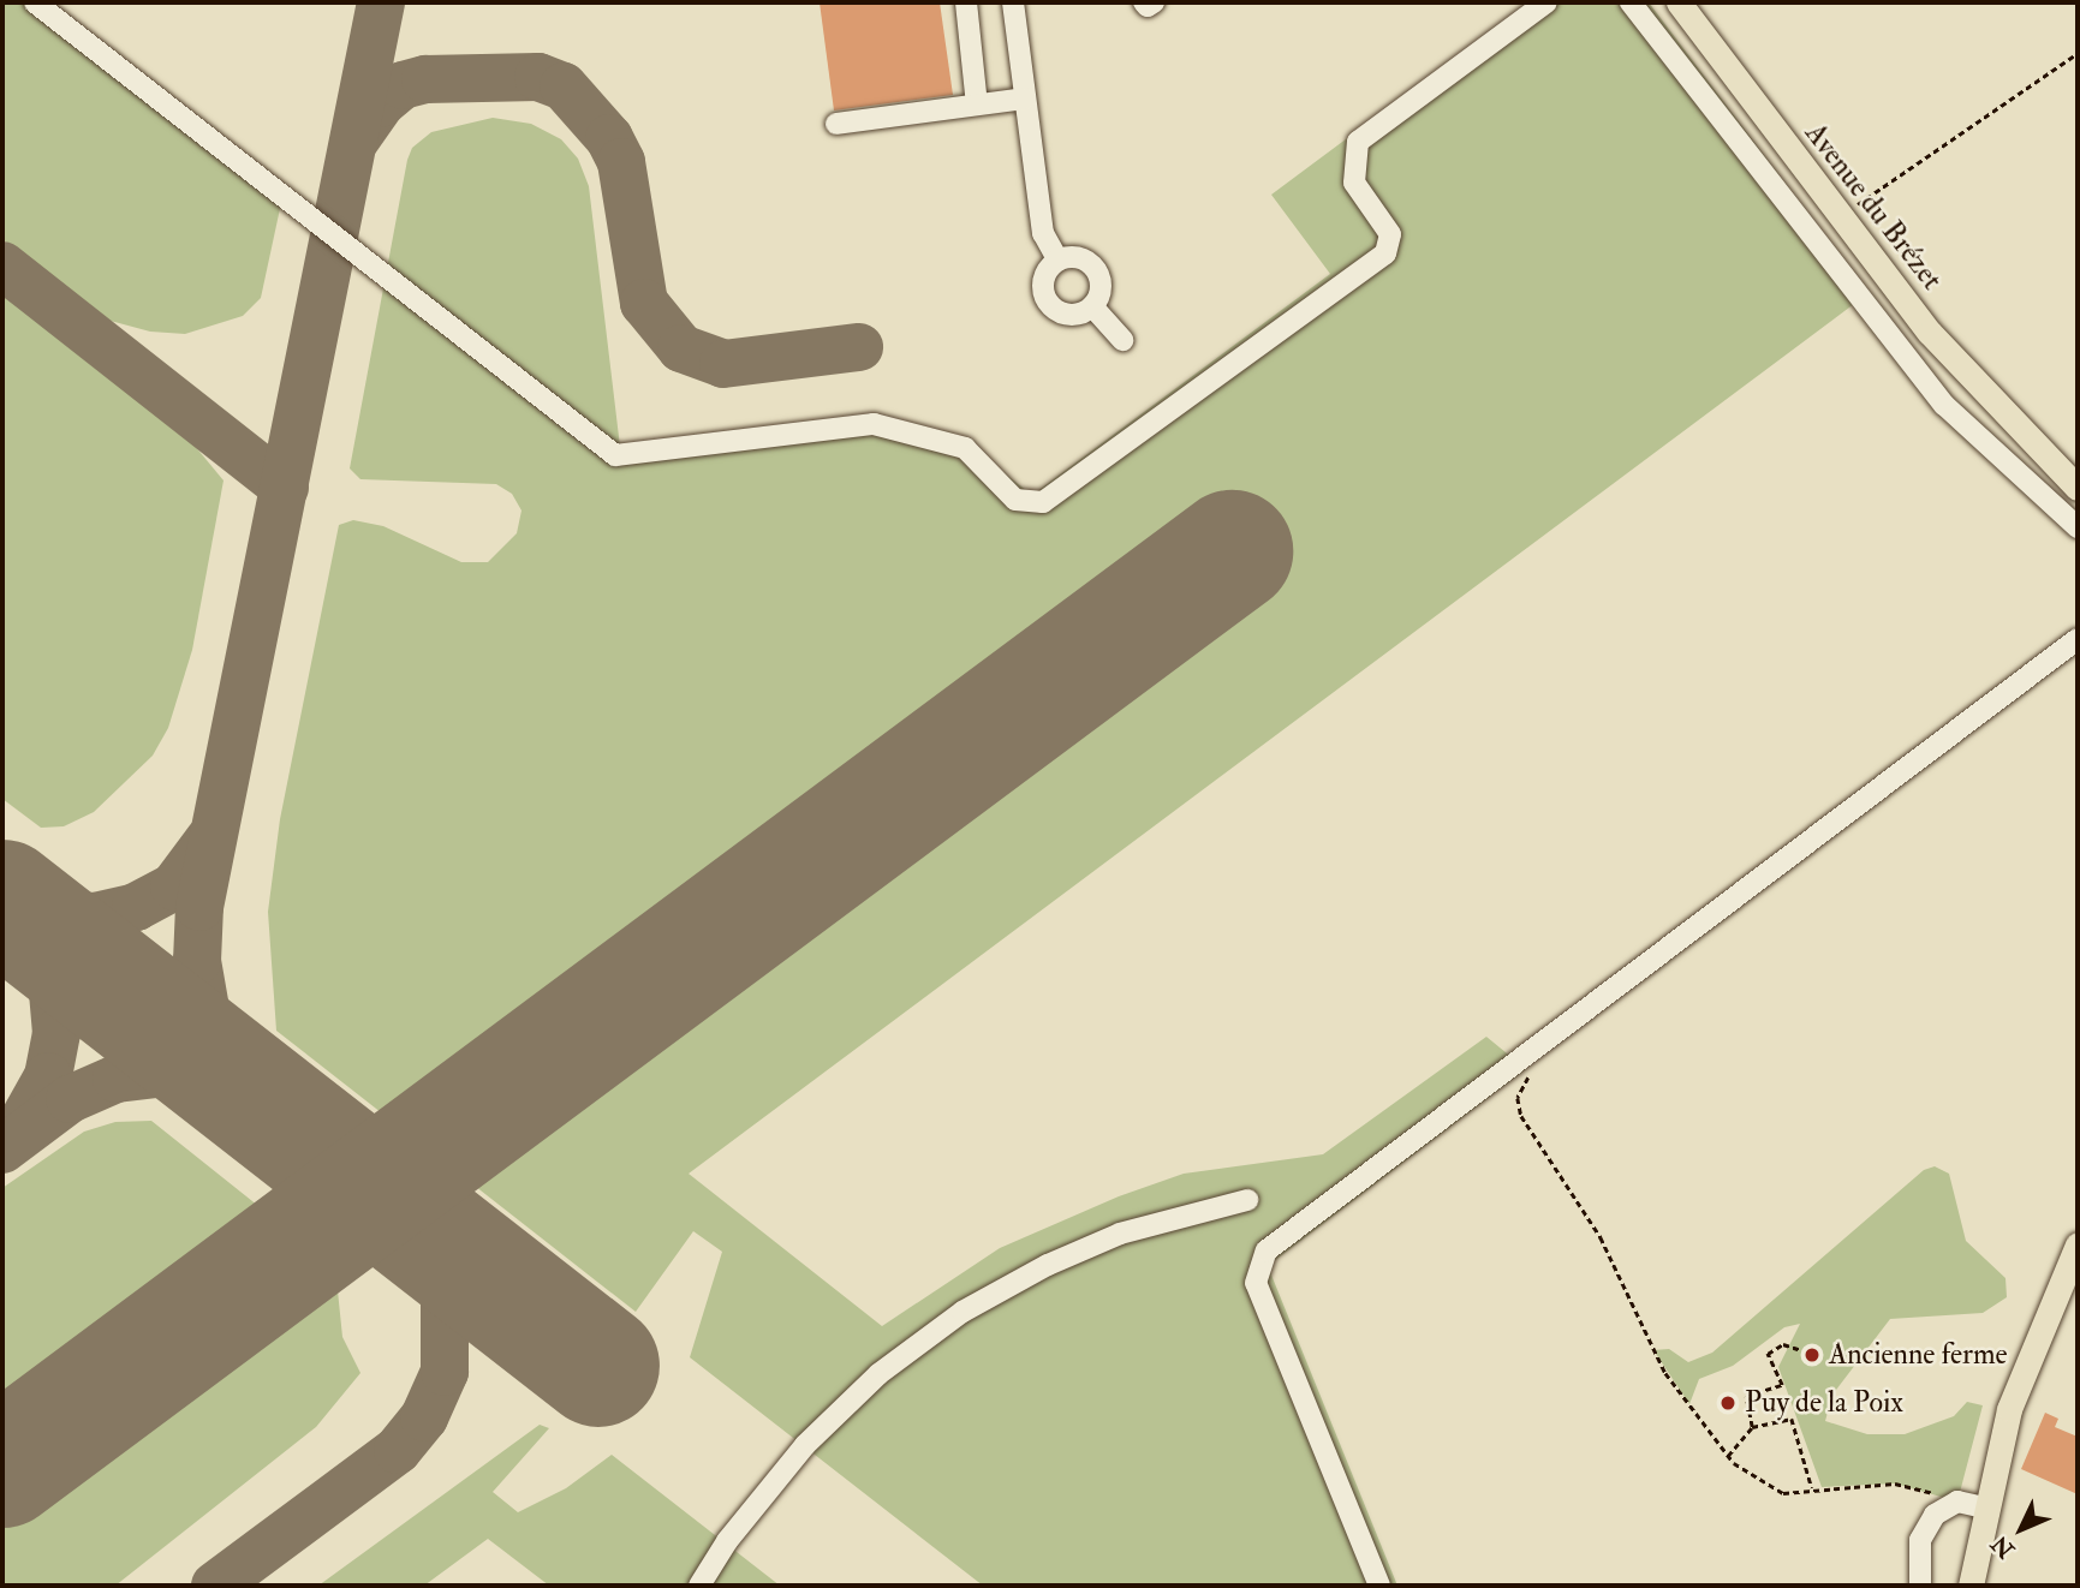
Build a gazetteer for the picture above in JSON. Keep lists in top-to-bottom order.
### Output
{
  "streets": {
    "main road": ["Avenue du Brézet"]
  },
  "places": ["Ancienne ferme", "Puy de la Poix"],
  "north": "bottom left"
}
